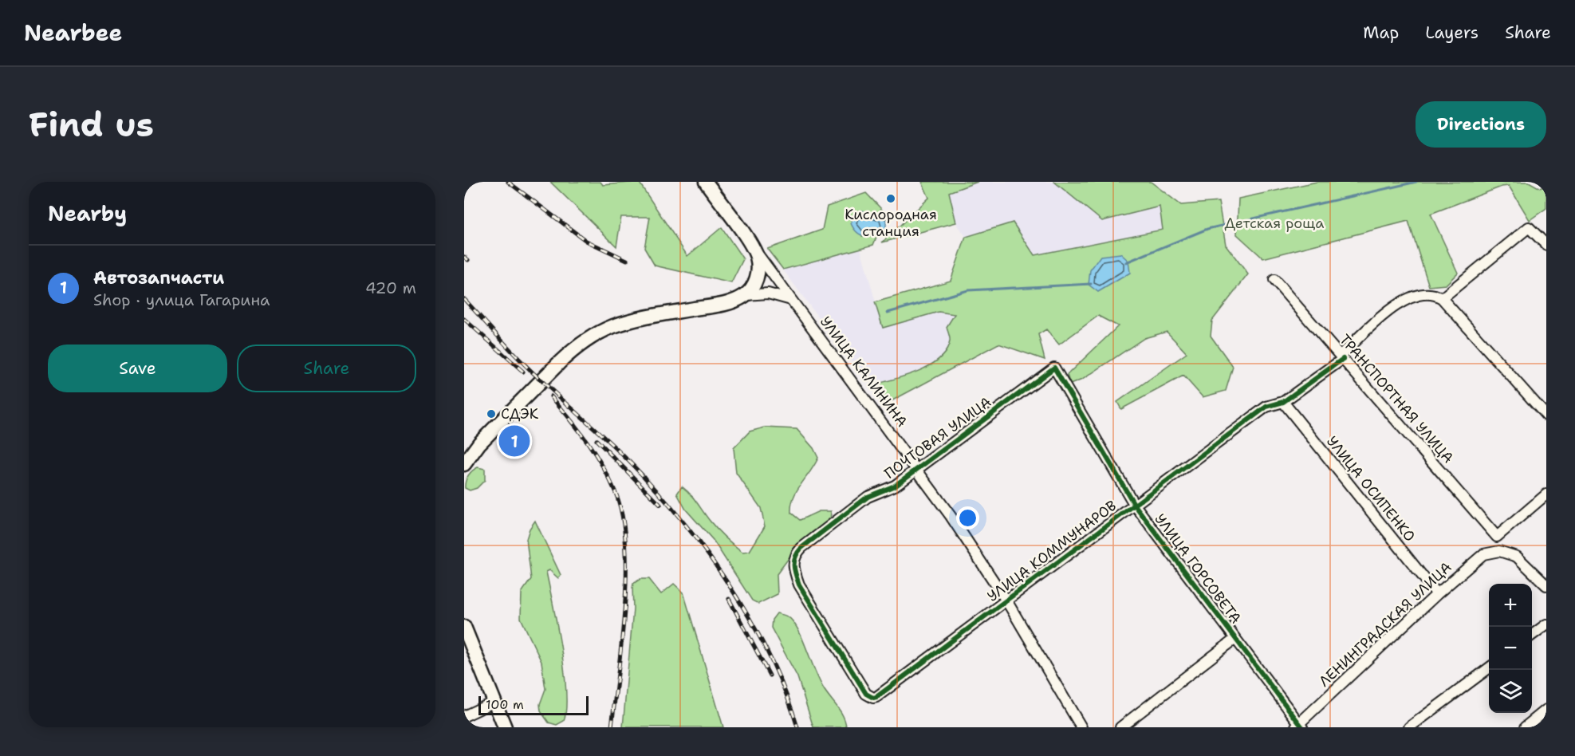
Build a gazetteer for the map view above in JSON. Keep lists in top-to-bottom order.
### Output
{
  "streets": {
    "street": [
      "УЛИЦА КАЛИНИНА",
      "ТРАНСПОРТНАЯ УЛИЦА",
      "ПОЧТОВАЯ УЛИЦА",
      "УЛИЦА ОСИПЕНКО",
      "УЛИЦА КОММУНАРОВ",
      "УЛИЦА ГОРСОВЕТА",
      "ЛЕНИНГРАДСКАЯ УЛИЦА"
    ]
  },
  "crossings": [
    ["УЛИЦА КАЛИНИНА", "ПОЧТОВАЯ УЛИЦА"],
    ["УЛИЦА КАЛИНИНА", "УЛИЦА КОММУНАРОВ"],
    ["ТРАНСПОРТНАЯ УЛИЦА", "УЛИЦА КОММУНАРОВ"],
    ["ПОЧТОВАЯ УЛИЦА", "УЛИЦА КОММУНАРОВ"],
    ["ПОЧТОВАЯ УЛИЦА", "УЛИЦА ГОРСОВЕТА"],
    ["УЛИЦА ОСИПЕНКО", "УЛИЦА КОММУНАРОВ"],
    ["УЛИЦА ОСИПЕНКО", "ЛЕНИНГРАДСКАЯ УЛИЦА"],
    ["УЛИЦА КОММУНАРОВ", "УЛИЦА ГОРСОВЕТА"],
    ["УЛИЦА ГОРСОВЕТА", "ЛЕНИНГРАДСКАЯ УЛИЦА"]
  ],
  "parks": ["Детская роща"],
  "places": ["Кислородная станция", "СДЭК"],
  "scale_bar": "100 m",
  "page": {
    "header": "Nearbee",
    "nav": ["Map", "Layers", "Share"],
    "buttons": [
      "Directions",
      ["Save", "Share"]
    ],
    "title": "Find us",
    "heading": "Nearby",
    "list": [
      {
        "mark": "1",
        "name": "Автозапчасти",
        "note": "Shop · улица Гагарина",
        "value": "420 m"
      }
    ],
    "pins": "1",
    "map_buttons": ["+", "−"],
    "scale": "100 m"
  }
}
